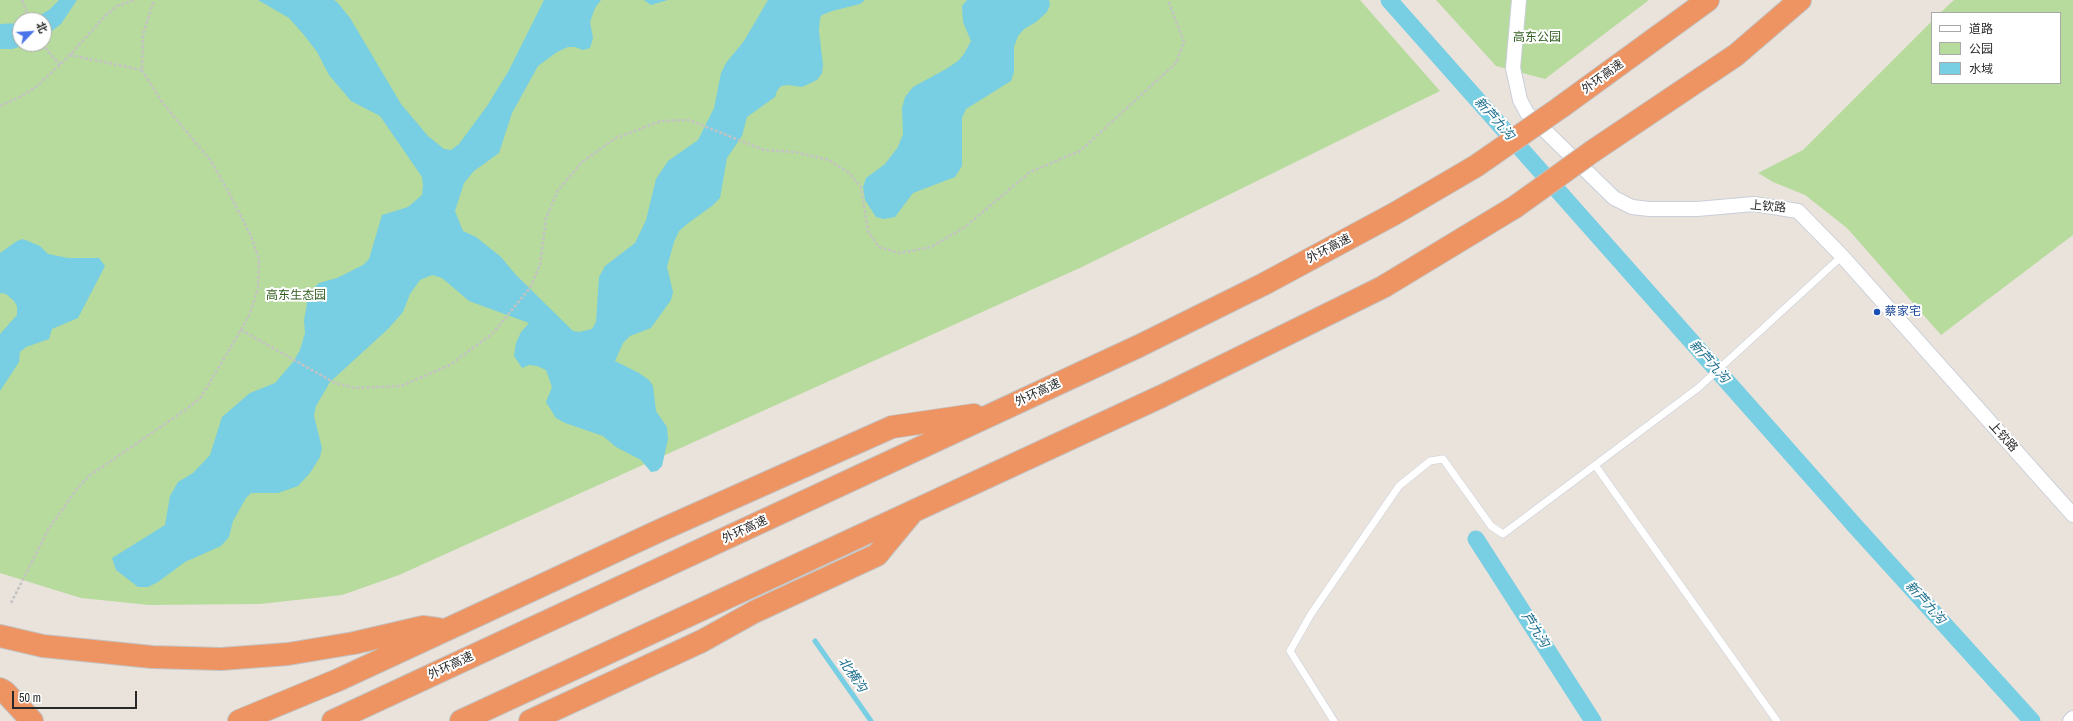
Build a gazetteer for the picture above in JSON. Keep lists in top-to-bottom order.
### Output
{
  "streets": {
    "highway": ["外环高速"],
    "street": ["上钦路"]
  },
  "water": ["新芦九沟", "芦九沟", "北横沟"],
  "parks": ["高东公园", "高东生态园"],
  "places": ["蔡家宅"],
  "legend": ["道路", "公园", "水域"],
  "scale_bar": "50 m",
  "north": "top right"
}
